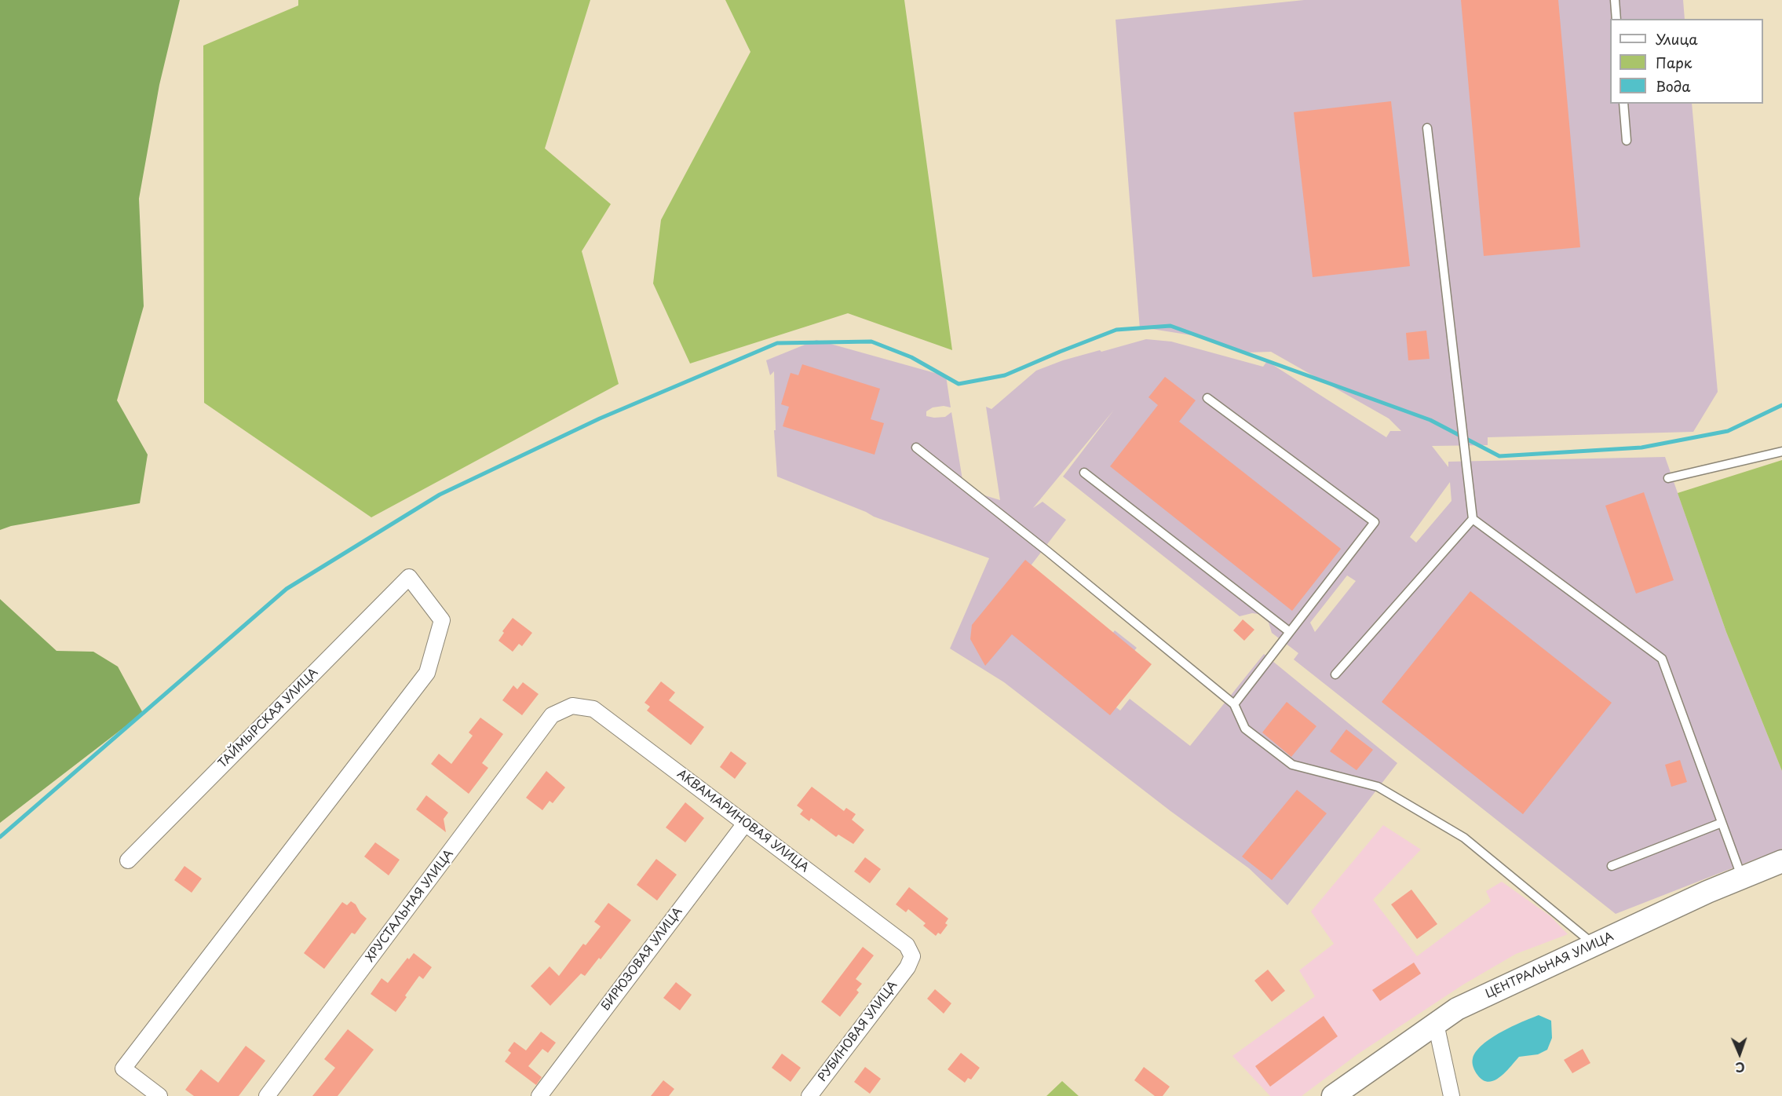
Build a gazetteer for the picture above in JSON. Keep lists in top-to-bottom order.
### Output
{
  "streets": {
    "main road": ["ЦЕНТРАЛЬНАЯ УЛИЦА"],
    "street": [
      "ТАЙМЫРСКАЯ УЛИЦА",
      "АКВАМАРИНОВАЯ УЛИЦА",
      "ХРУСТАЛЬНАЯ УЛИЦА",
      "БИРЮЗОВАЯ УЛИЦА",
      "РУБИНОВАЯ УЛИЦА"
    ]
  },
  "crossings": [
    ["АКВАМАРИНОВАЯ УЛИЦА", "ХРУСТАЛЬНАЯ УЛИЦА"],
    ["АКВАМАРИНОВАЯ УЛИЦА", "БИРЮЗОВАЯ УЛИЦА"],
    ["АКВАМАРИНОВАЯ УЛИЦА", "РУБИНОВАЯ УЛИЦА"]
  ],
  "legend": ["Улица", "Парк", "Вода"],
  "north": "bottom"
}
